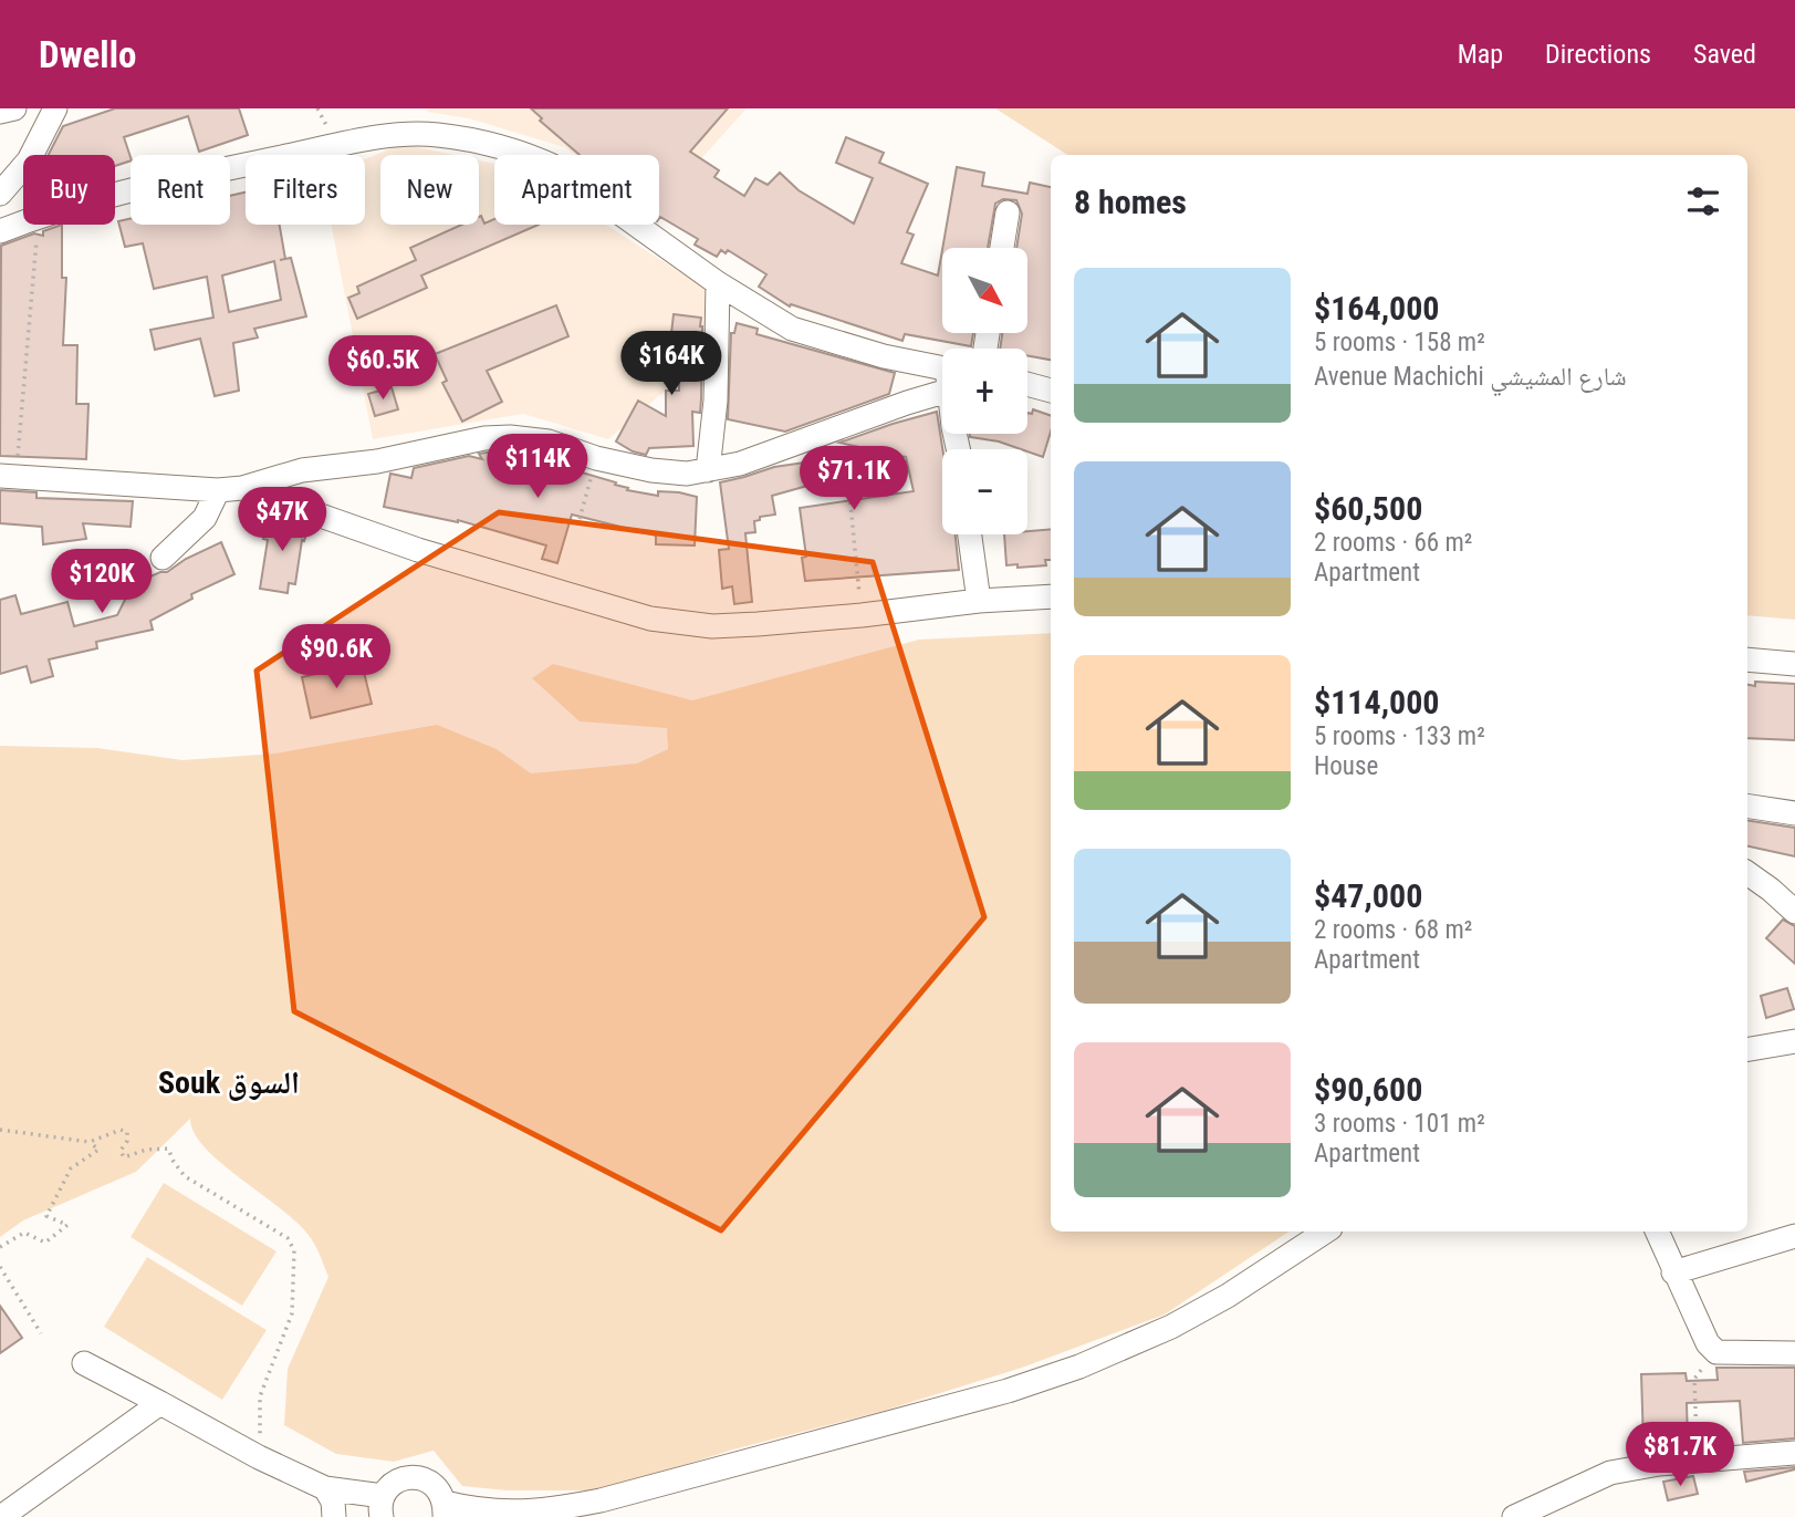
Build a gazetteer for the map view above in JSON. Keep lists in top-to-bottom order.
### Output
{
  "districts": ["Souk السوق"],
  "north": "bottom right",
  "page": {
    "header": "Dwello",
    "nav": ["Map", "Directions", "Saved"],
    "chip": [
      "Buy",
      "Rent",
      "Filters",
      "New",
      "Apartment"
    ],
    "heading": "8 homes",
    "map_buttons": ["+", "−"],
    "list": [
      {
        "name": "$164,000",
        "note": "5 rooms · 158 m² · Avenue Machichi شارع المشيشي"
      },
      {
        "name": "$60,500",
        "note": "2 rooms · 66 m² · Apartment"
      },
      {
        "name": "$114,000",
        "note": "5 rooms · 133 m² · House"
      },
      {
        "name": "$47,000",
        "note": "2 rooms · 68 m² · Apartment"
      },
      {
        "name": "$90,600",
        "note": "3 rooms · 101 m² · Apartment"
      }
    ],
    "price": [
      "$164K",
      "$60.5K",
      "$114K",
      "$71.1K",
      "$47K",
      "$120K",
      "$90.6K",
      "$81.7K"
    ]
  }
}
